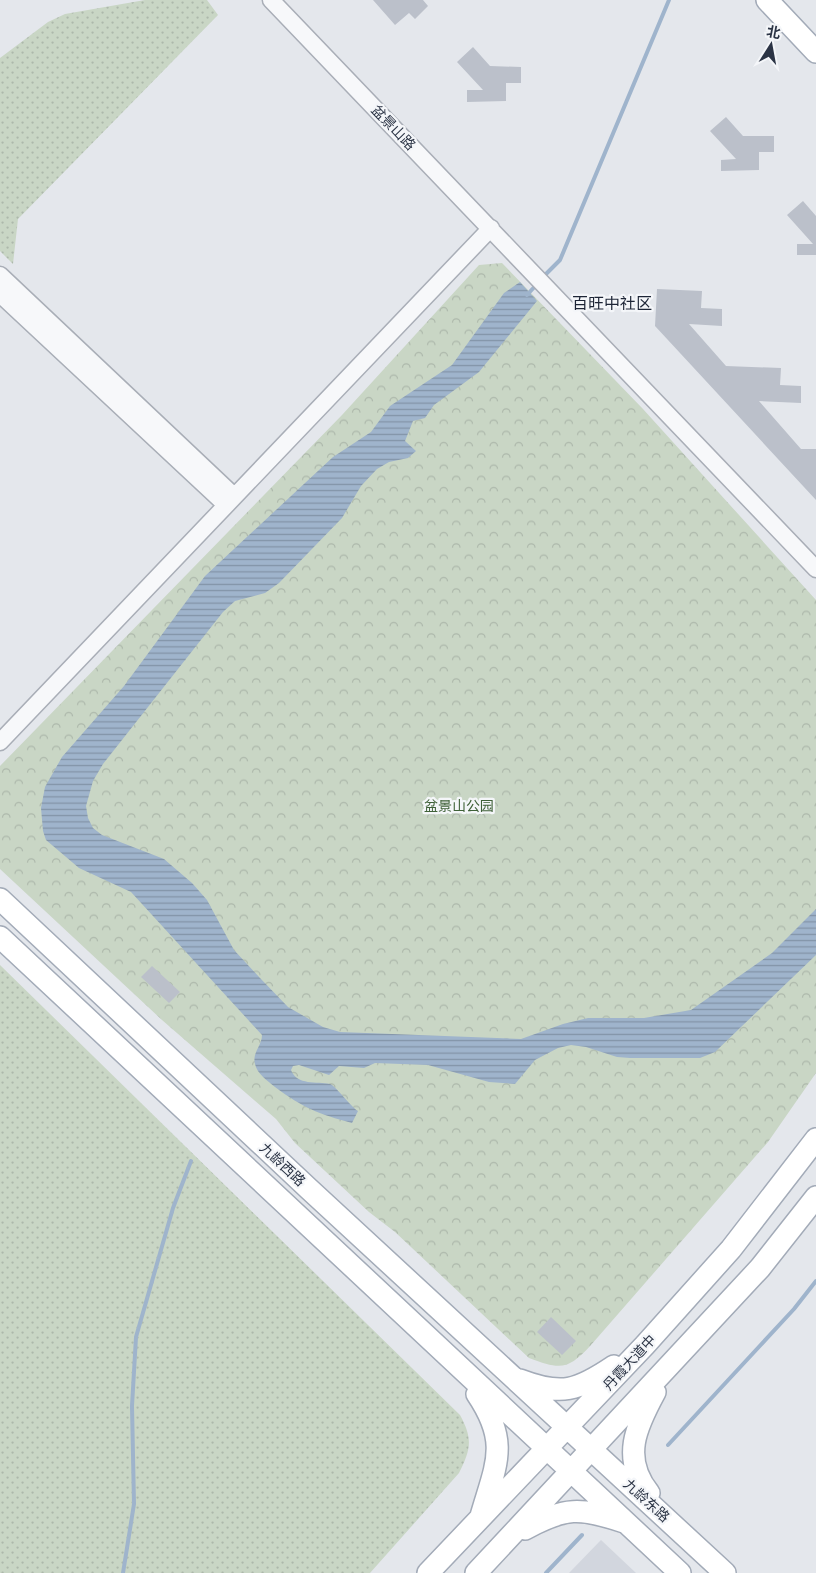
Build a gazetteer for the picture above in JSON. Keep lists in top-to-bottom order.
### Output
{
  "streets": {
    "main road": ["九龄西路", "丹霞大道中", "九龄东路"],
    "street": ["盆景山路"]
  },
  "crossings": [
    ["九龄西路", "丹霞大道中"],
    ["九龄西路", "九龄东路"],
    ["丹霞大道中", "九龄东路"]
  ],
  "districts": ["百旺中社区"],
  "parks": ["盆景山公园"],
  "north": "top"
}
